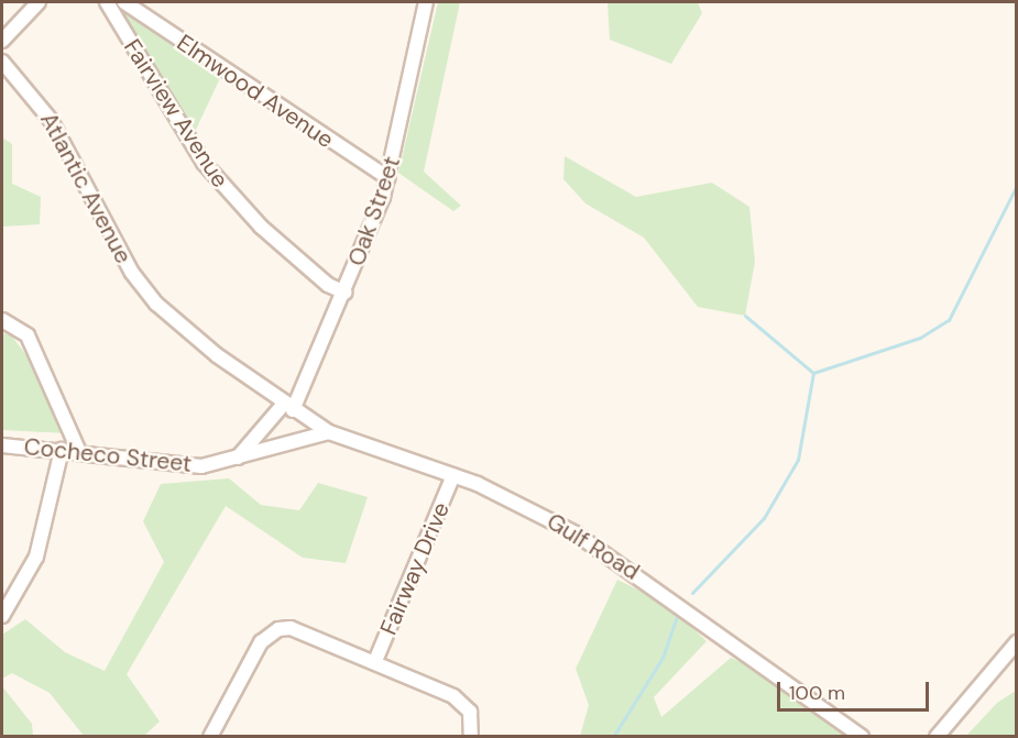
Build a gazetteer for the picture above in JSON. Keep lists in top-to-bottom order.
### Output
{
  "streets": {
    "street": [
      "Elmwood Avenue",
      "Fairview Avenue",
      "Atlantic Avenue",
      "Oak Street",
      "Cocheco Street",
      "Gulf Road",
      "Fairway Drive"
    ]
  },
  "crossings": [
    ["Elmwood Avenue", "Oak Street"],
    ["Fairview Avenue", "Oak Street"],
    ["Atlantic Avenue", "Oak Street"],
    ["Atlantic Avenue", "Gulf Road"],
    ["Oak Street", "Cocheco Street"],
    ["Oak Street", "Gulf Road"],
    ["Cocheco Street", "Gulf Road"],
    ["Gulf Road", "Fairway Drive"]
  ],
  "scale_bar": "100 m"
}
